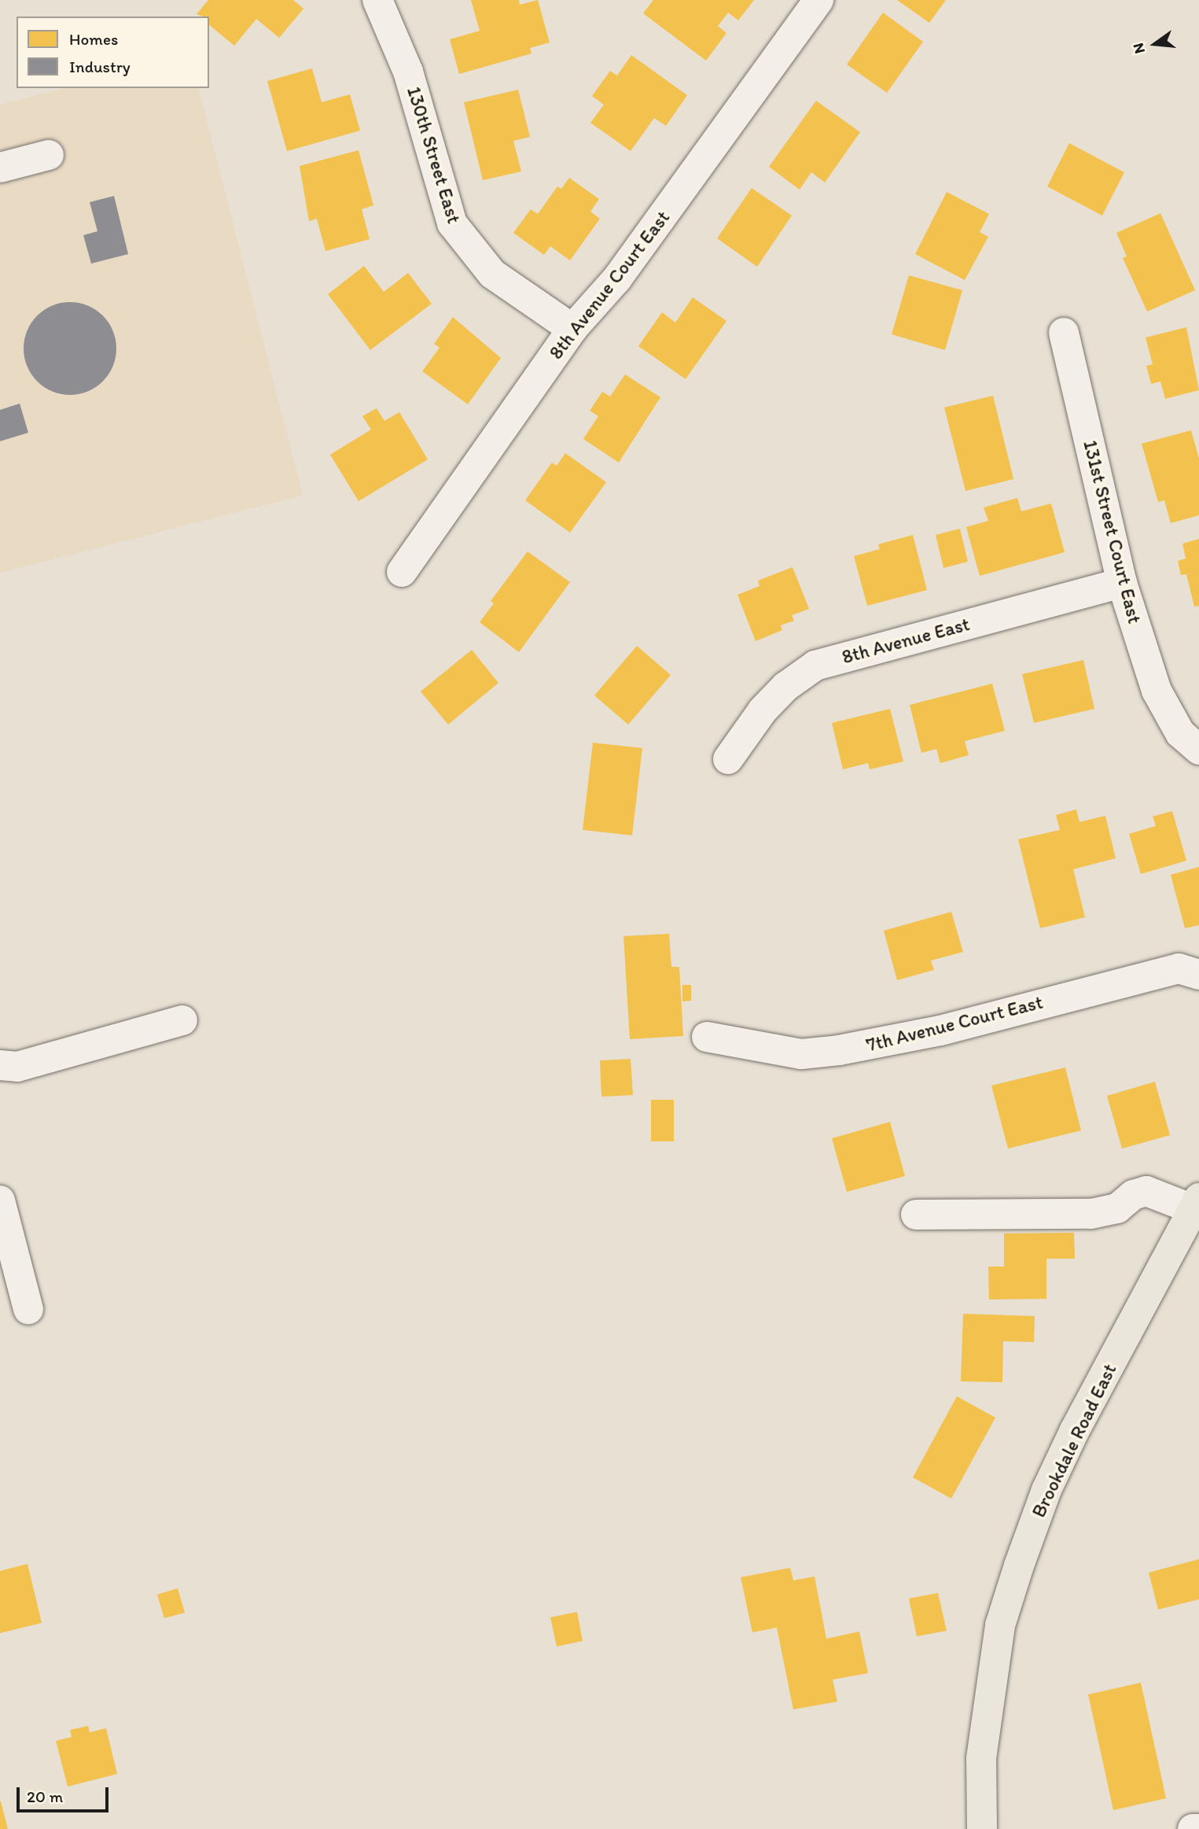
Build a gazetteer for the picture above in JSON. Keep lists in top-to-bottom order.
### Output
{
  "streets": {
    "main road": ["Brookdale Road East"],
    "street": [
      "130th Street East",
      "8th Avenue Court East",
      "131st Street Court East",
      "8th Avenue East",
      "7th Avenue Court East"
    ]
  },
  "crossings": [
    ["130th Street East", "8th Avenue Court East"],
    ["131st Street Court East", "8th Avenue East"]
  ],
  "legend": ["Homes", "Industry"],
  "scale_bar": "20 m",
  "north": "left"
}
